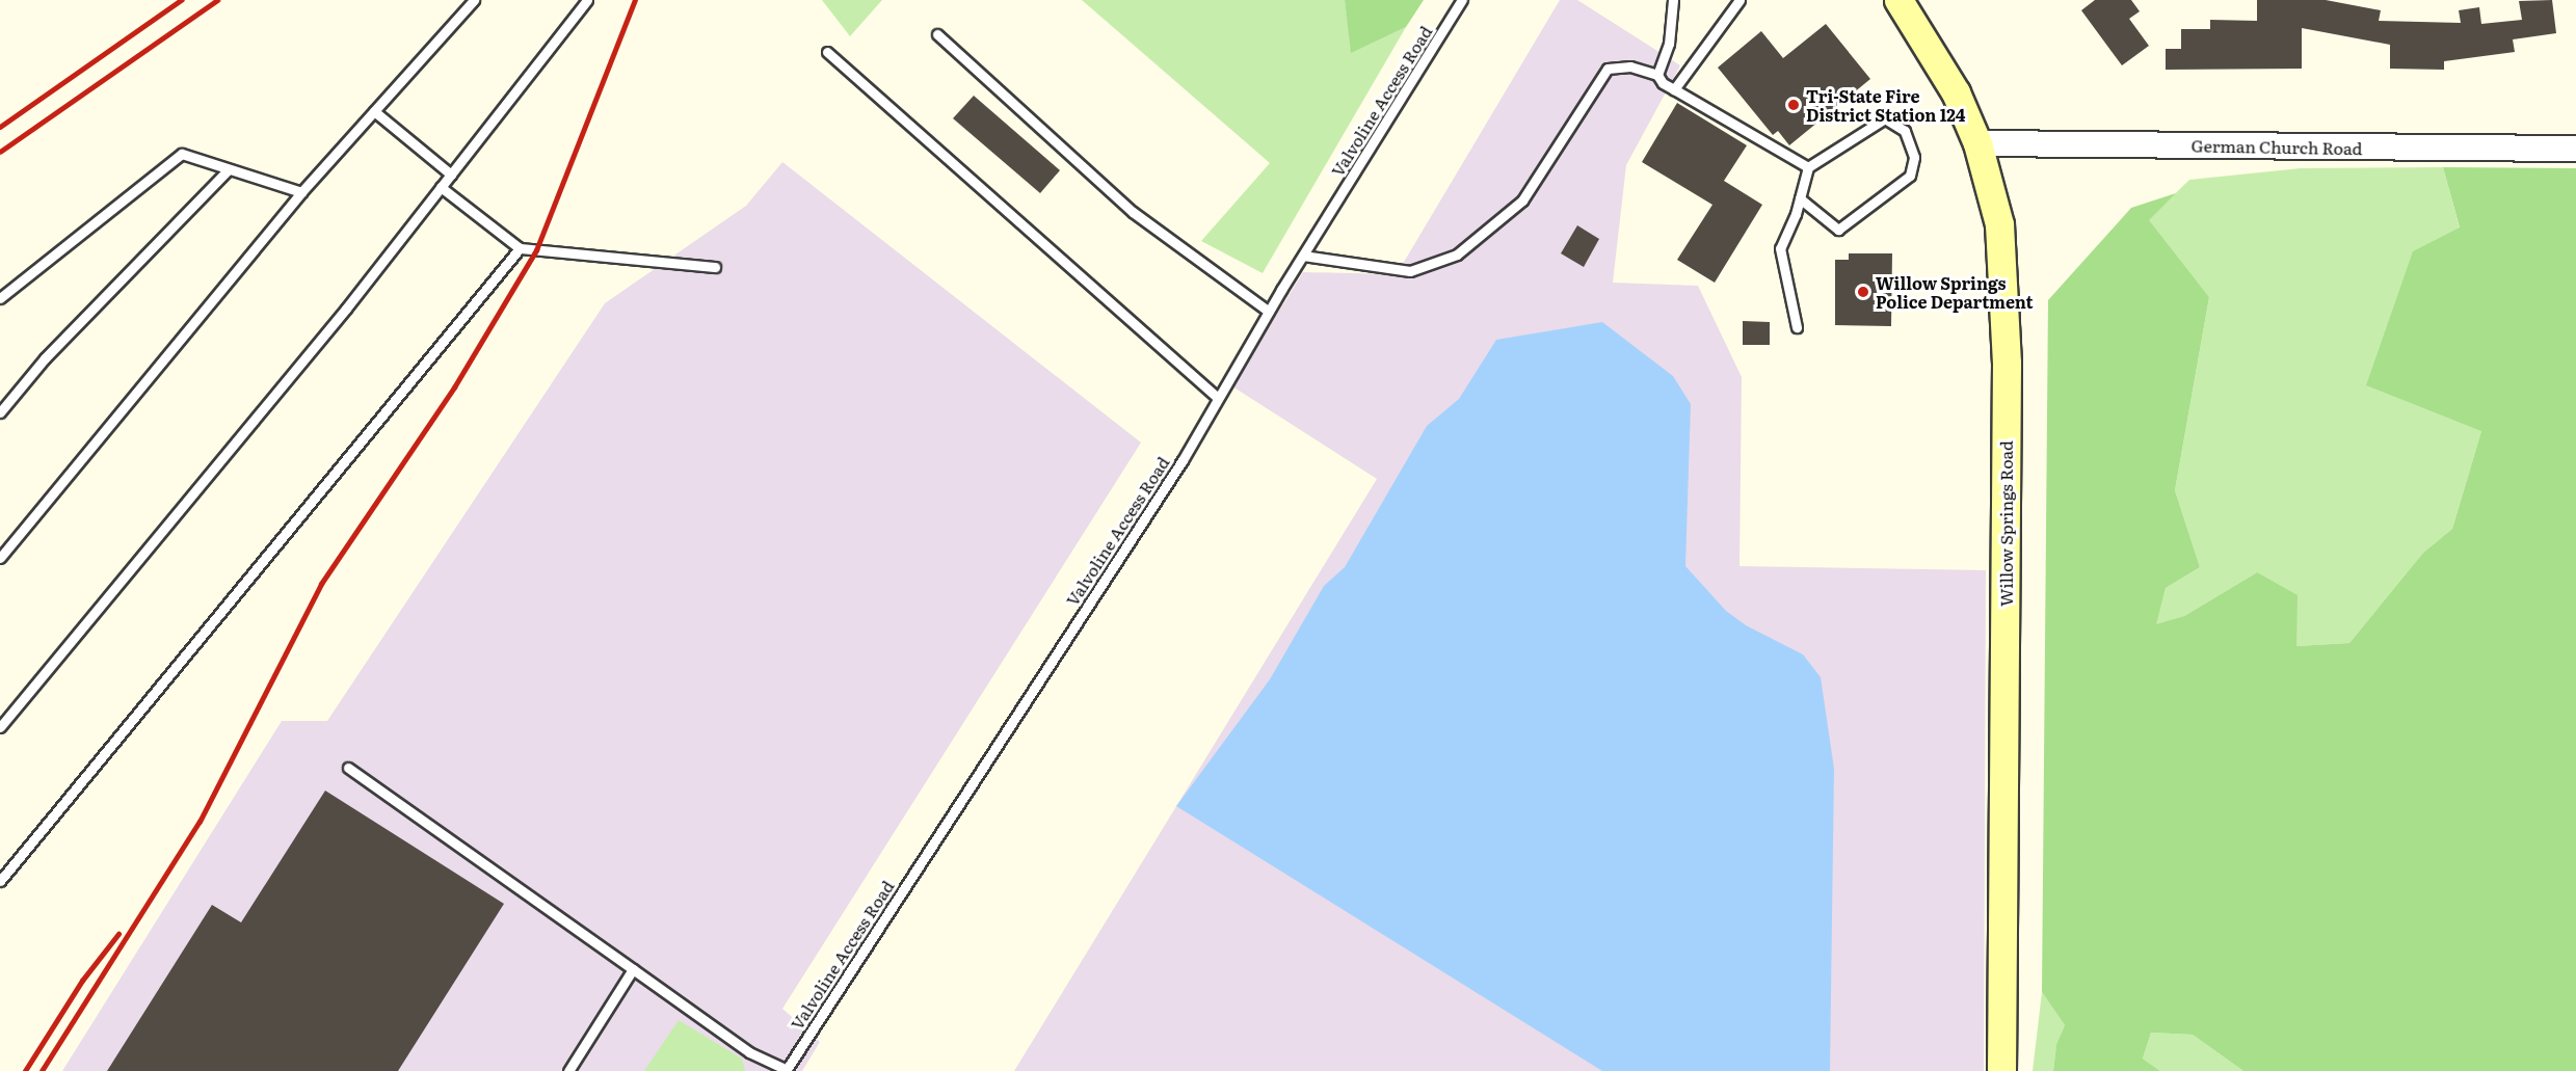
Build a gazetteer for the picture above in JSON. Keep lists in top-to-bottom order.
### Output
{
  "streets": {
    "main road": ["Willow Springs Road"],
    "street": ["German Church Road"],
    "lane": ["Valvoline Access Road"]
  },
  "crossings": [
    ["German Church Road", "Willow Springs Road"]
  ],
  "places": ["Tri-State Fire District Station 124", "Willow Springs Police Department"]
}
